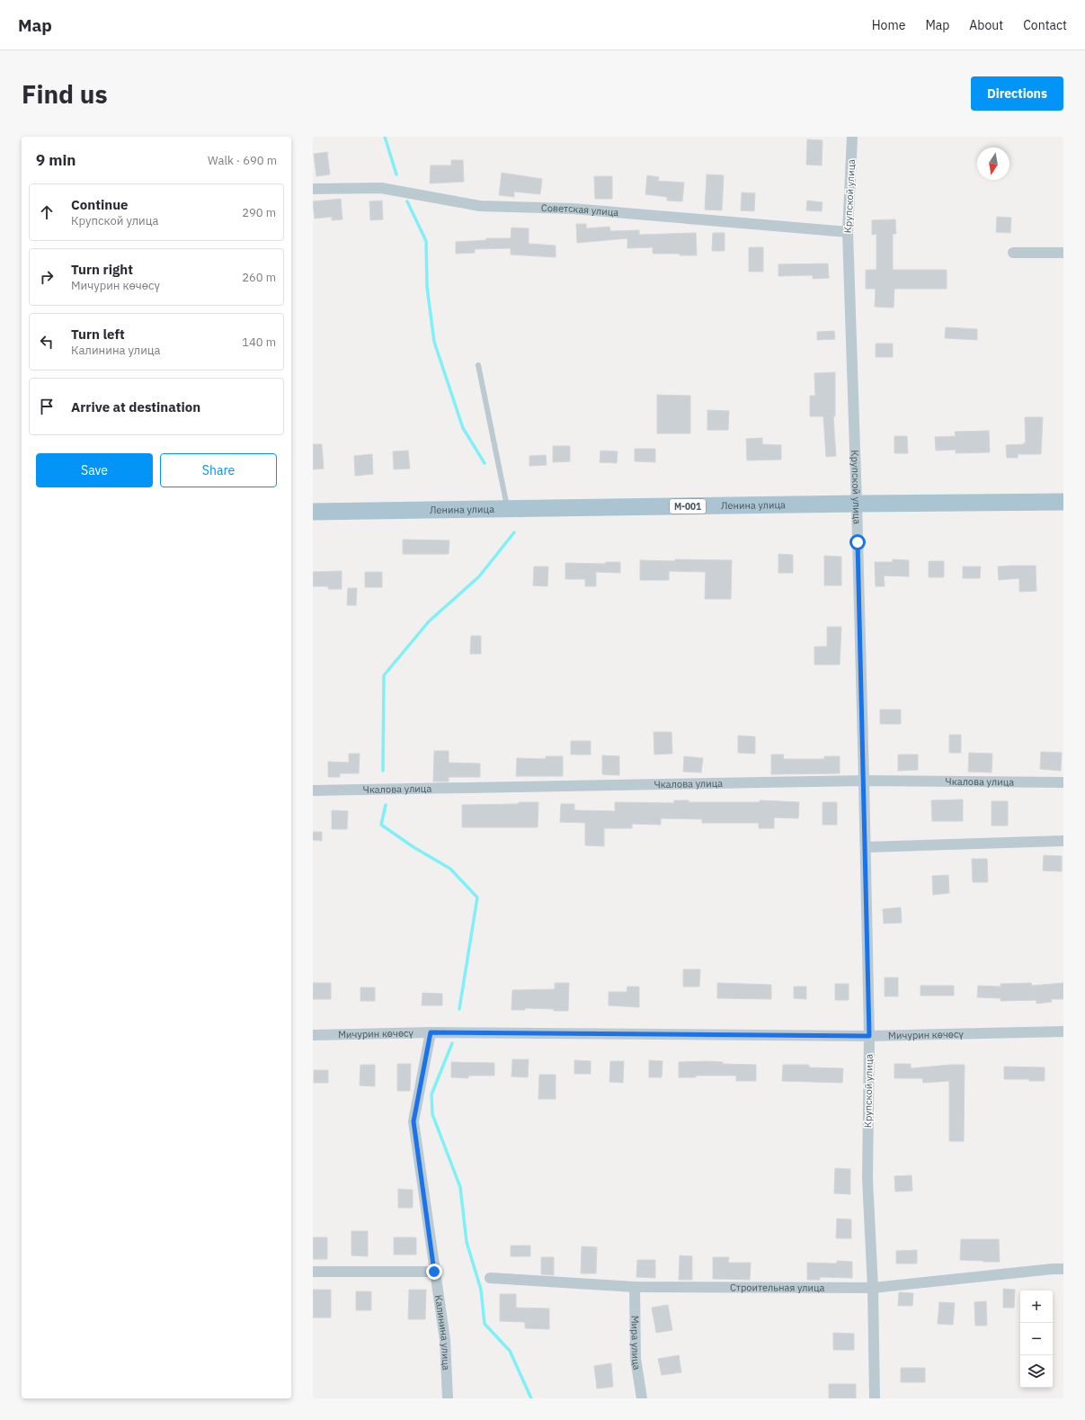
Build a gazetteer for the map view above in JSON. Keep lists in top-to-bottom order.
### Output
{
  "streets": {
    "main road": ["Ленина улица", "М-001"],
    "street": [
      "Крупской улица",
      "Советская улица",
      "Чкалова улица",
      "Мичурин көчөсү",
      "Строительная улица",
      "Калинина улица",
      "Мира улица"
    ]
  },
  "crossings": [
    ["Крупской улица", "Советская улица"],
    ["Крупской улица", "Ленина улица"],
    ["Крупской улица", "Чкалова улица"],
    ["Крупской улица", "Мичурин көчөсү"],
    ["Крупской улица", "Строительная улица"],
    ["Мичурин көчөсү", "Калинина улица"],
    ["Строительная улица", "Мира улица"]
  ],
  "north": "bottom",
  "page": {
    "header": "Map",
    "nav": [
      "Home",
      "Map",
      "About",
      "Contact"
    ],
    "buttons": [
      "Directions",
      ["Save", "Share"]
    ],
    "title": "Find us",
    "heading": ["9 min", "Walk · 690 m"],
    "list": [
      ["Continue", "Крупской улица", "290 m"],
      ["Turn right", "Мичурин көчөсү", "260 m"],
      ["Turn left", "Калинина улица", "140 m"],
      "Arrive at destination"
    ],
    "map_buttons": ["+", "−"]
  }
}
